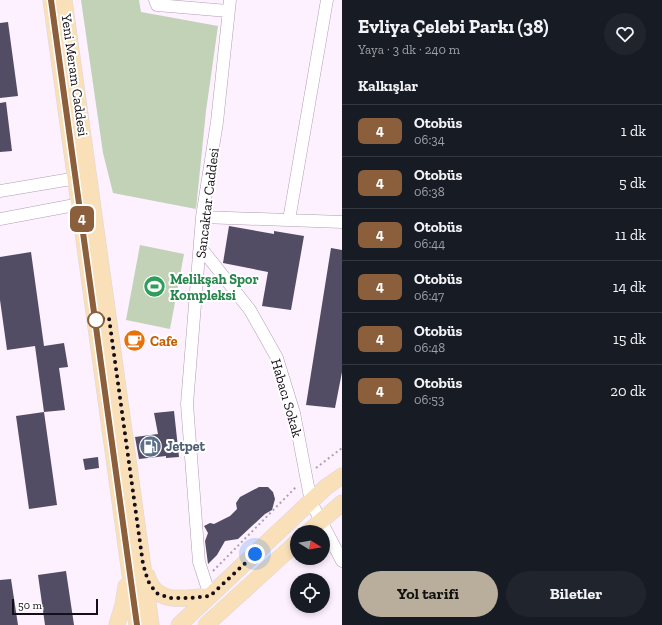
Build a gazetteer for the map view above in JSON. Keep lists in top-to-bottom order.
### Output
{
  "streets": {
    "main road": ["Yeni Meram Caddesi"],
    "street": ["Sancaktar Caddesi", "Habacı Sokak"]
  },
  "crossings": [
    ["Sancaktar Caddesi", "Habacı Sokak"]
  ],
  "places": {
    "sports": ["Melikşah Spor Kompleksi"],
    "cafe": ["Cafe"],
    "fuel station": ["Jetpet"]
  },
  "lines": ["bus line 4"],
  "scale_bar": "50 m",
  "north": "right",
  "page": {
    "on_map": "4",
    "heading": [
      ["Evliya Çelebi Parkı (38)", "Yaya · 3 dk · 240 m"],
      "Kalkışlar"
    ],
    "list": [
      {
        "mark": "4",
        "name": "Otobüs",
        "note": "06:34",
        "value": "1 dk"
      },
      {
        "mark": "4",
        "name": "Otobüs",
        "note": "06:38",
        "value": "5 dk"
      },
      {
        "mark": "4",
        "name": "Otobüs",
        "note": "06:44",
        "value": "11 dk"
      },
      {
        "mark": "4",
        "name": "Otobüs",
        "note": "06:47",
        "value": "14 dk"
      },
      {
        "mark": "4",
        "name": "Otobüs",
        "note": "06:48",
        "value": "15 dk"
      },
      {
        "mark": "4",
        "name": "Otobüs",
        "note": "06:53",
        "value": "20 dk"
      }
    ],
    "buttons": ["Yol tarifi", "Biletler"],
    "scale": "50 m"
  }
}
